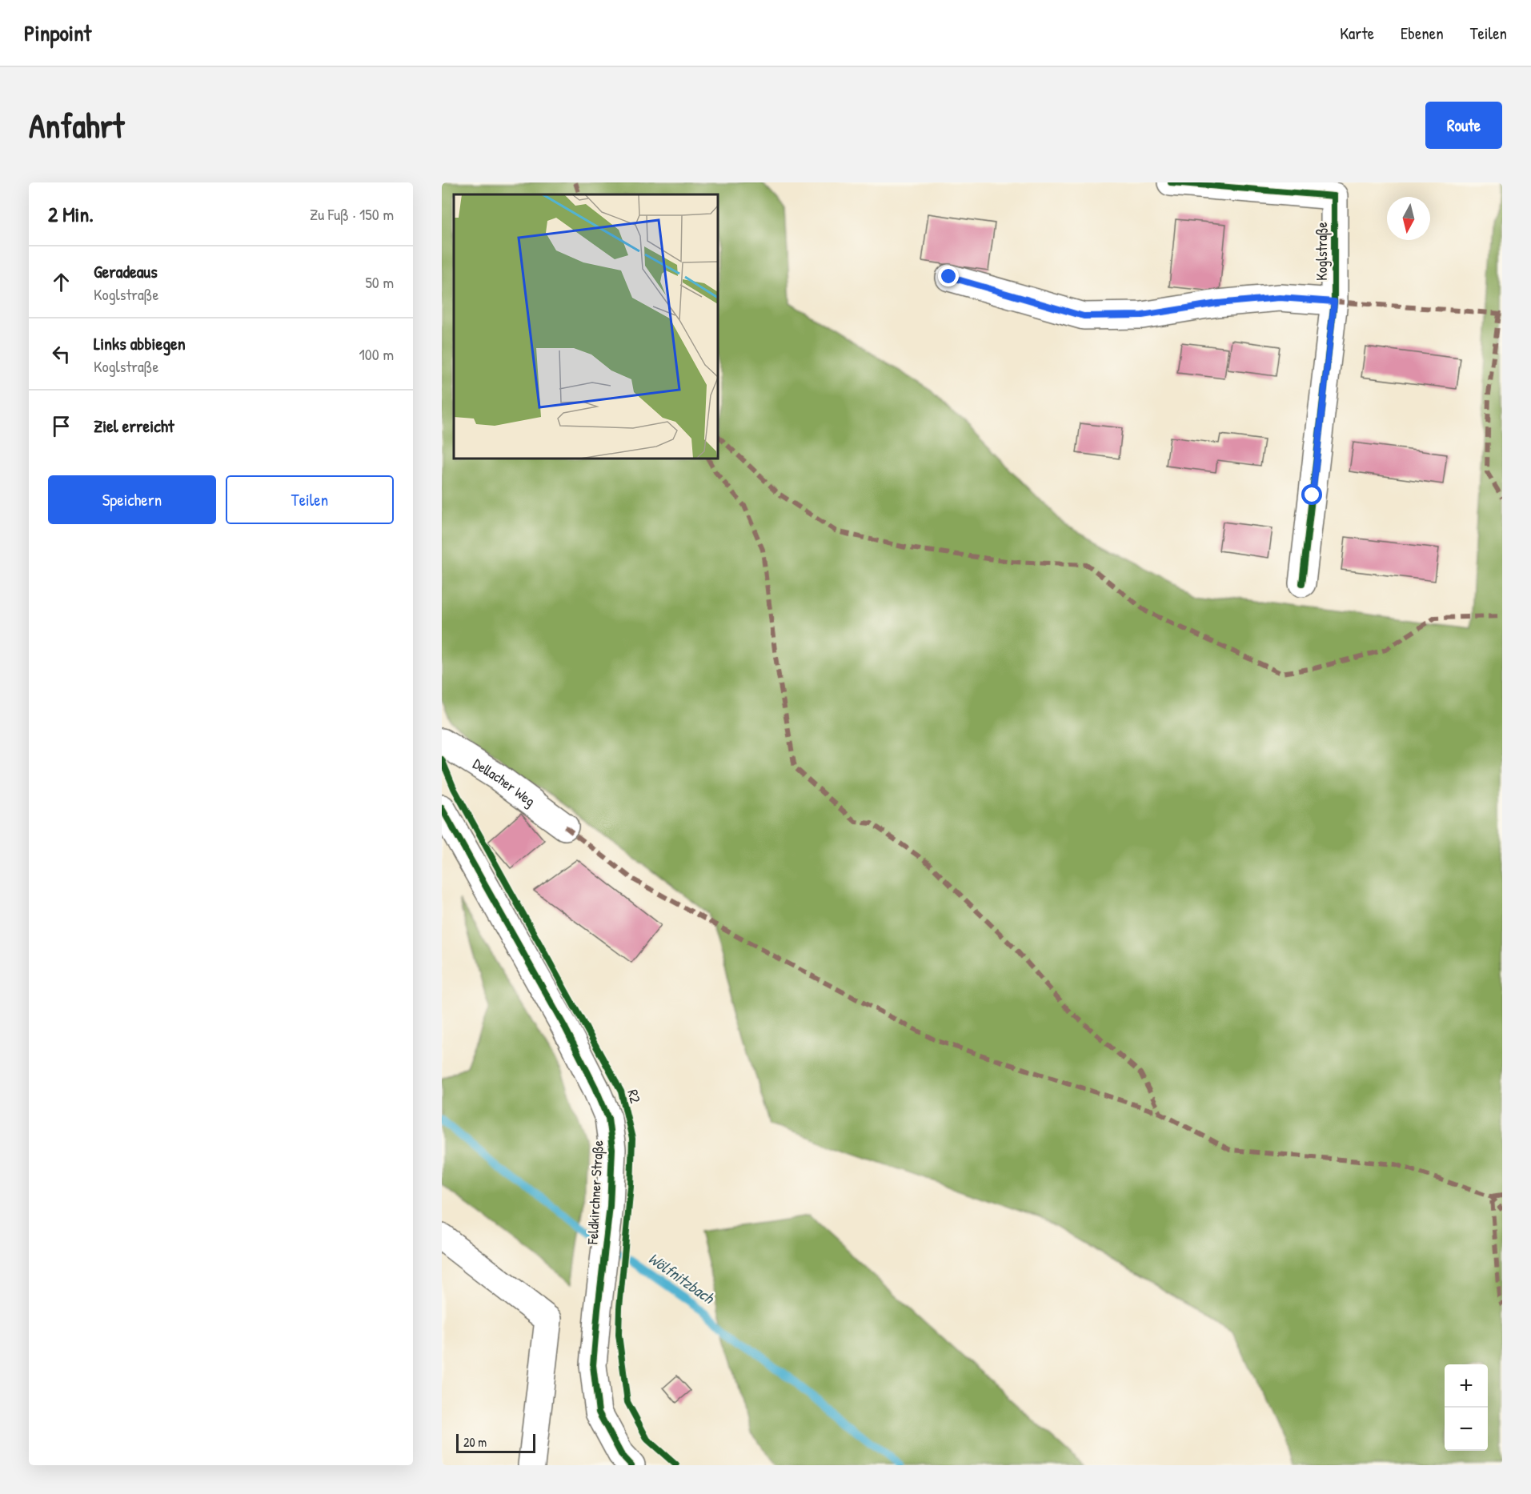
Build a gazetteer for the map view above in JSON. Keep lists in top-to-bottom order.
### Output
{
  "streets": {
    "street": ["Koglstraße", "Dellacher Weg", "Feldkirchner Straße"],
    "cycle path": ["R2"]
  },
  "water": ["Wölfnitzbach"],
  "scale_bar": "20 m",
  "north": "bottom",
  "page": {
    "header": "Pinpoint",
    "nav": ["Karte", "Ebenen", "Teilen"],
    "buttons": [
      "Route",
      ["Speichern", "Teilen"]
    ],
    "title": "Anfahrt",
    "heading": ["2 Min.", "Zu Fuß · 150 m"],
    "list": [
      ["Geradeaus", "Koglstraße", "50 m"],
      ["Links abbiegen", "Koglstraße", "100 m"],
      "Ziel erreicht"
    ],
    "map_buttons": ["+", "−"],
    "scale": "20 m"
  }
}
